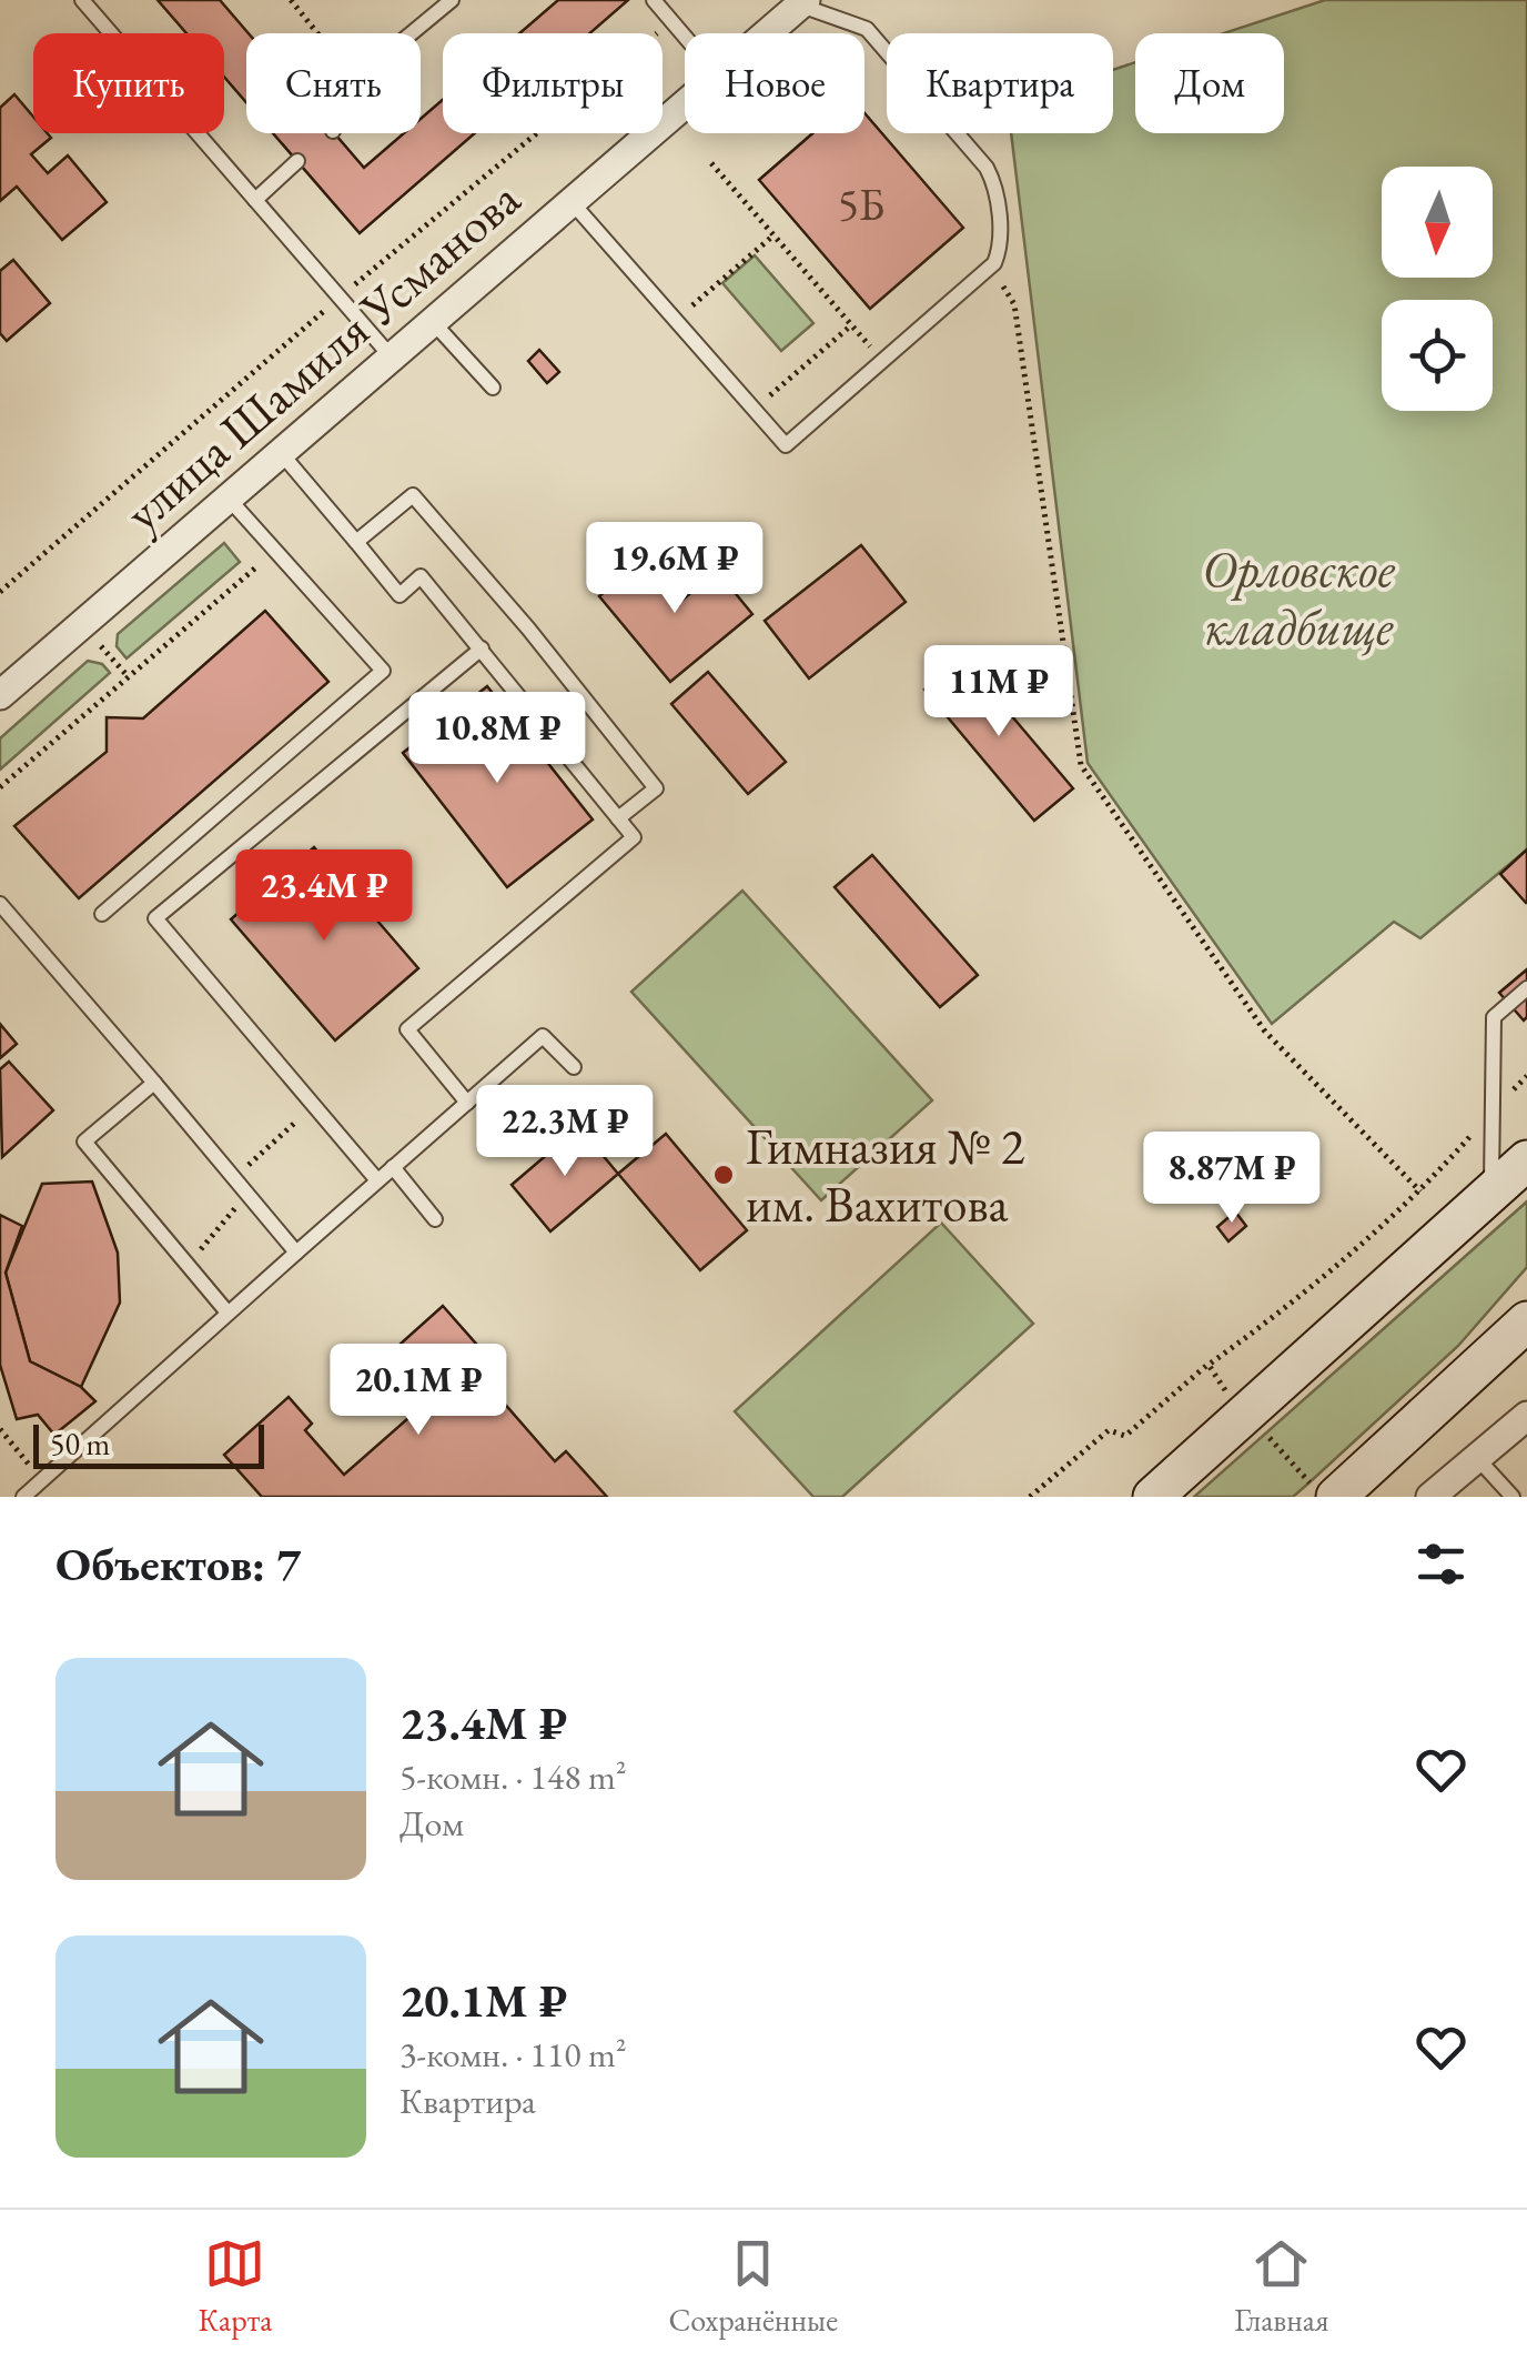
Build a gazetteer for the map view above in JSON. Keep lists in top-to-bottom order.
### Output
{
  "streets": {
    "street": ["улица Шамиля Усманова"]
  },
  "parks": ["Орловское кладбище"],
  "places": ["Гимназия № 2 им. Вахитова"],
  "house_numbers": ["5Б"],
  "scale_bar": "50 m",
  "north": "bottom",
  "page": {
    "chip": [
      "Купить",
      "Снять",
      "Фильтры",
      "Новое",
      "Квартира",
      "Дом"
    ],
    "price": [
      "19.6M ₽",
      "11M ₽",
      "10.8M ₽",
      "23.4M ₽",
      "22.3M ₽",
      "8.87M ₽",
      "20.1M ₽"
    ],
    "scale": "50 m",
    "heading": "Объектов: 7",
    "list": [
      {
        "name": "23.4M ₽",
        "note": "5-комн. · 148 m² · Дом"
      },
      {
        "name": "20.1M ₽",
        "note": "3-комн. · 110 m² · Квартира"
      }
    ],
    "tabs": ["Карта", "Сохранённые", "Главная"]
  }
}
